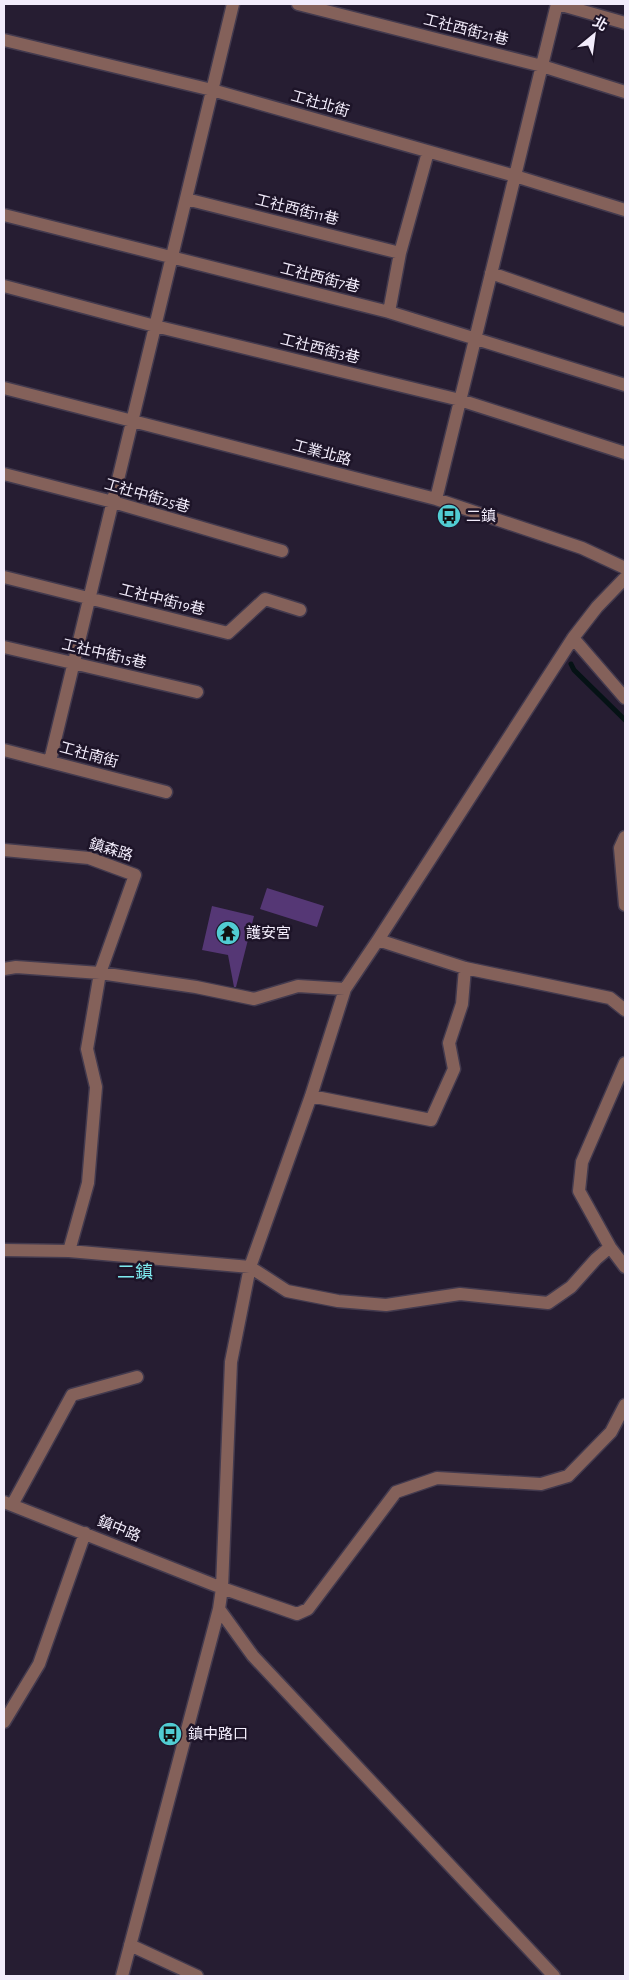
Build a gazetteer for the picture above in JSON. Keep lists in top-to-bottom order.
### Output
{
  "streets": {
    "street": [
      "工社西街21巷",
      "工社北街",
      "工社西街11巷",
      "工社西街7巷",
      "工社西街3巷",
      "工業北路",
      "工社中街25巷",
      "工社中街19巷",
      "工社中街15巷",
      "工社南街",
      "鎮森路",
      "鎮中路"
    ]
  },
  "districts": ["二鎮"],
  "places": {
    "bus stop": ["二鎮", "鎮中路口"],
    "temple": ["護安宮"]
  },
  "north": "top right"
}
